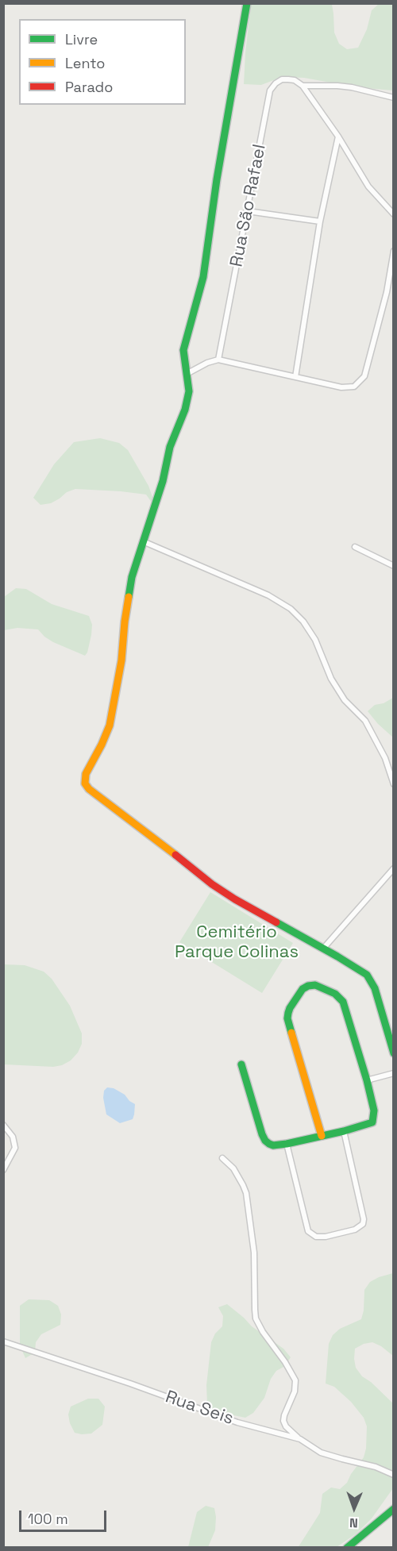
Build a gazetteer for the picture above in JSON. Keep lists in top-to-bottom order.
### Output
{
  "streets": {
    "street": ["Rua São Rafael", "Rua Seis"]
  },
  "parks": ["Cemitério Parque Colinas"],
  "legend": ["Livre", "Lento", "Parado"],
  "scale_bar": "100 m",
  "north": "bottom"
}
